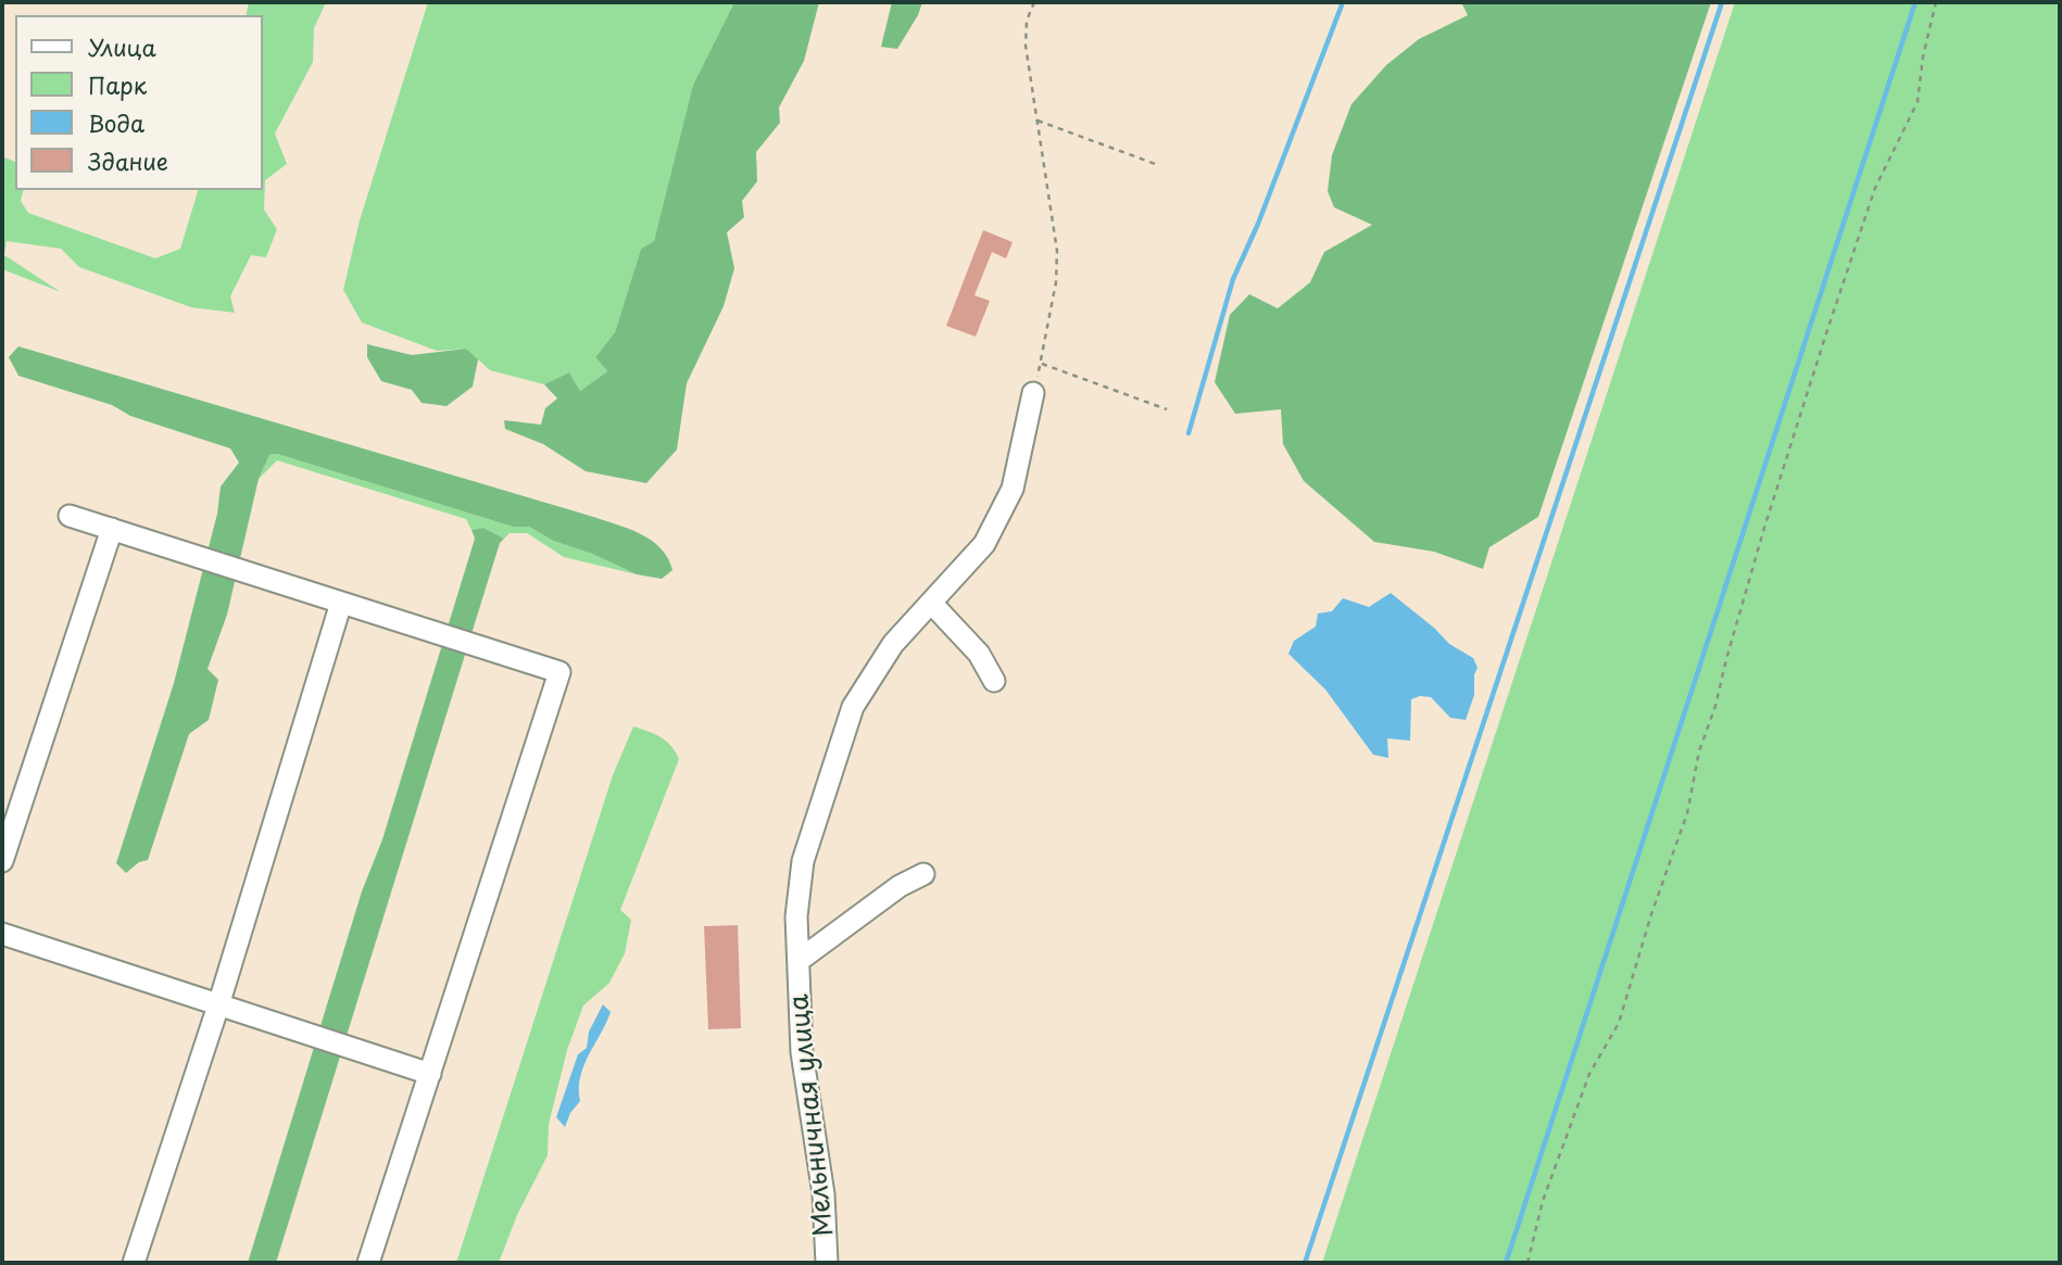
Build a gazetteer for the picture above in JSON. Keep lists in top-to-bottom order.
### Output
{
  "streets": {
    "street": ["Мельничная улица"]
  },
  "legend": [
    "Улица",
    "Парк",
    "Вода",
    "Здание"
  ]
}
